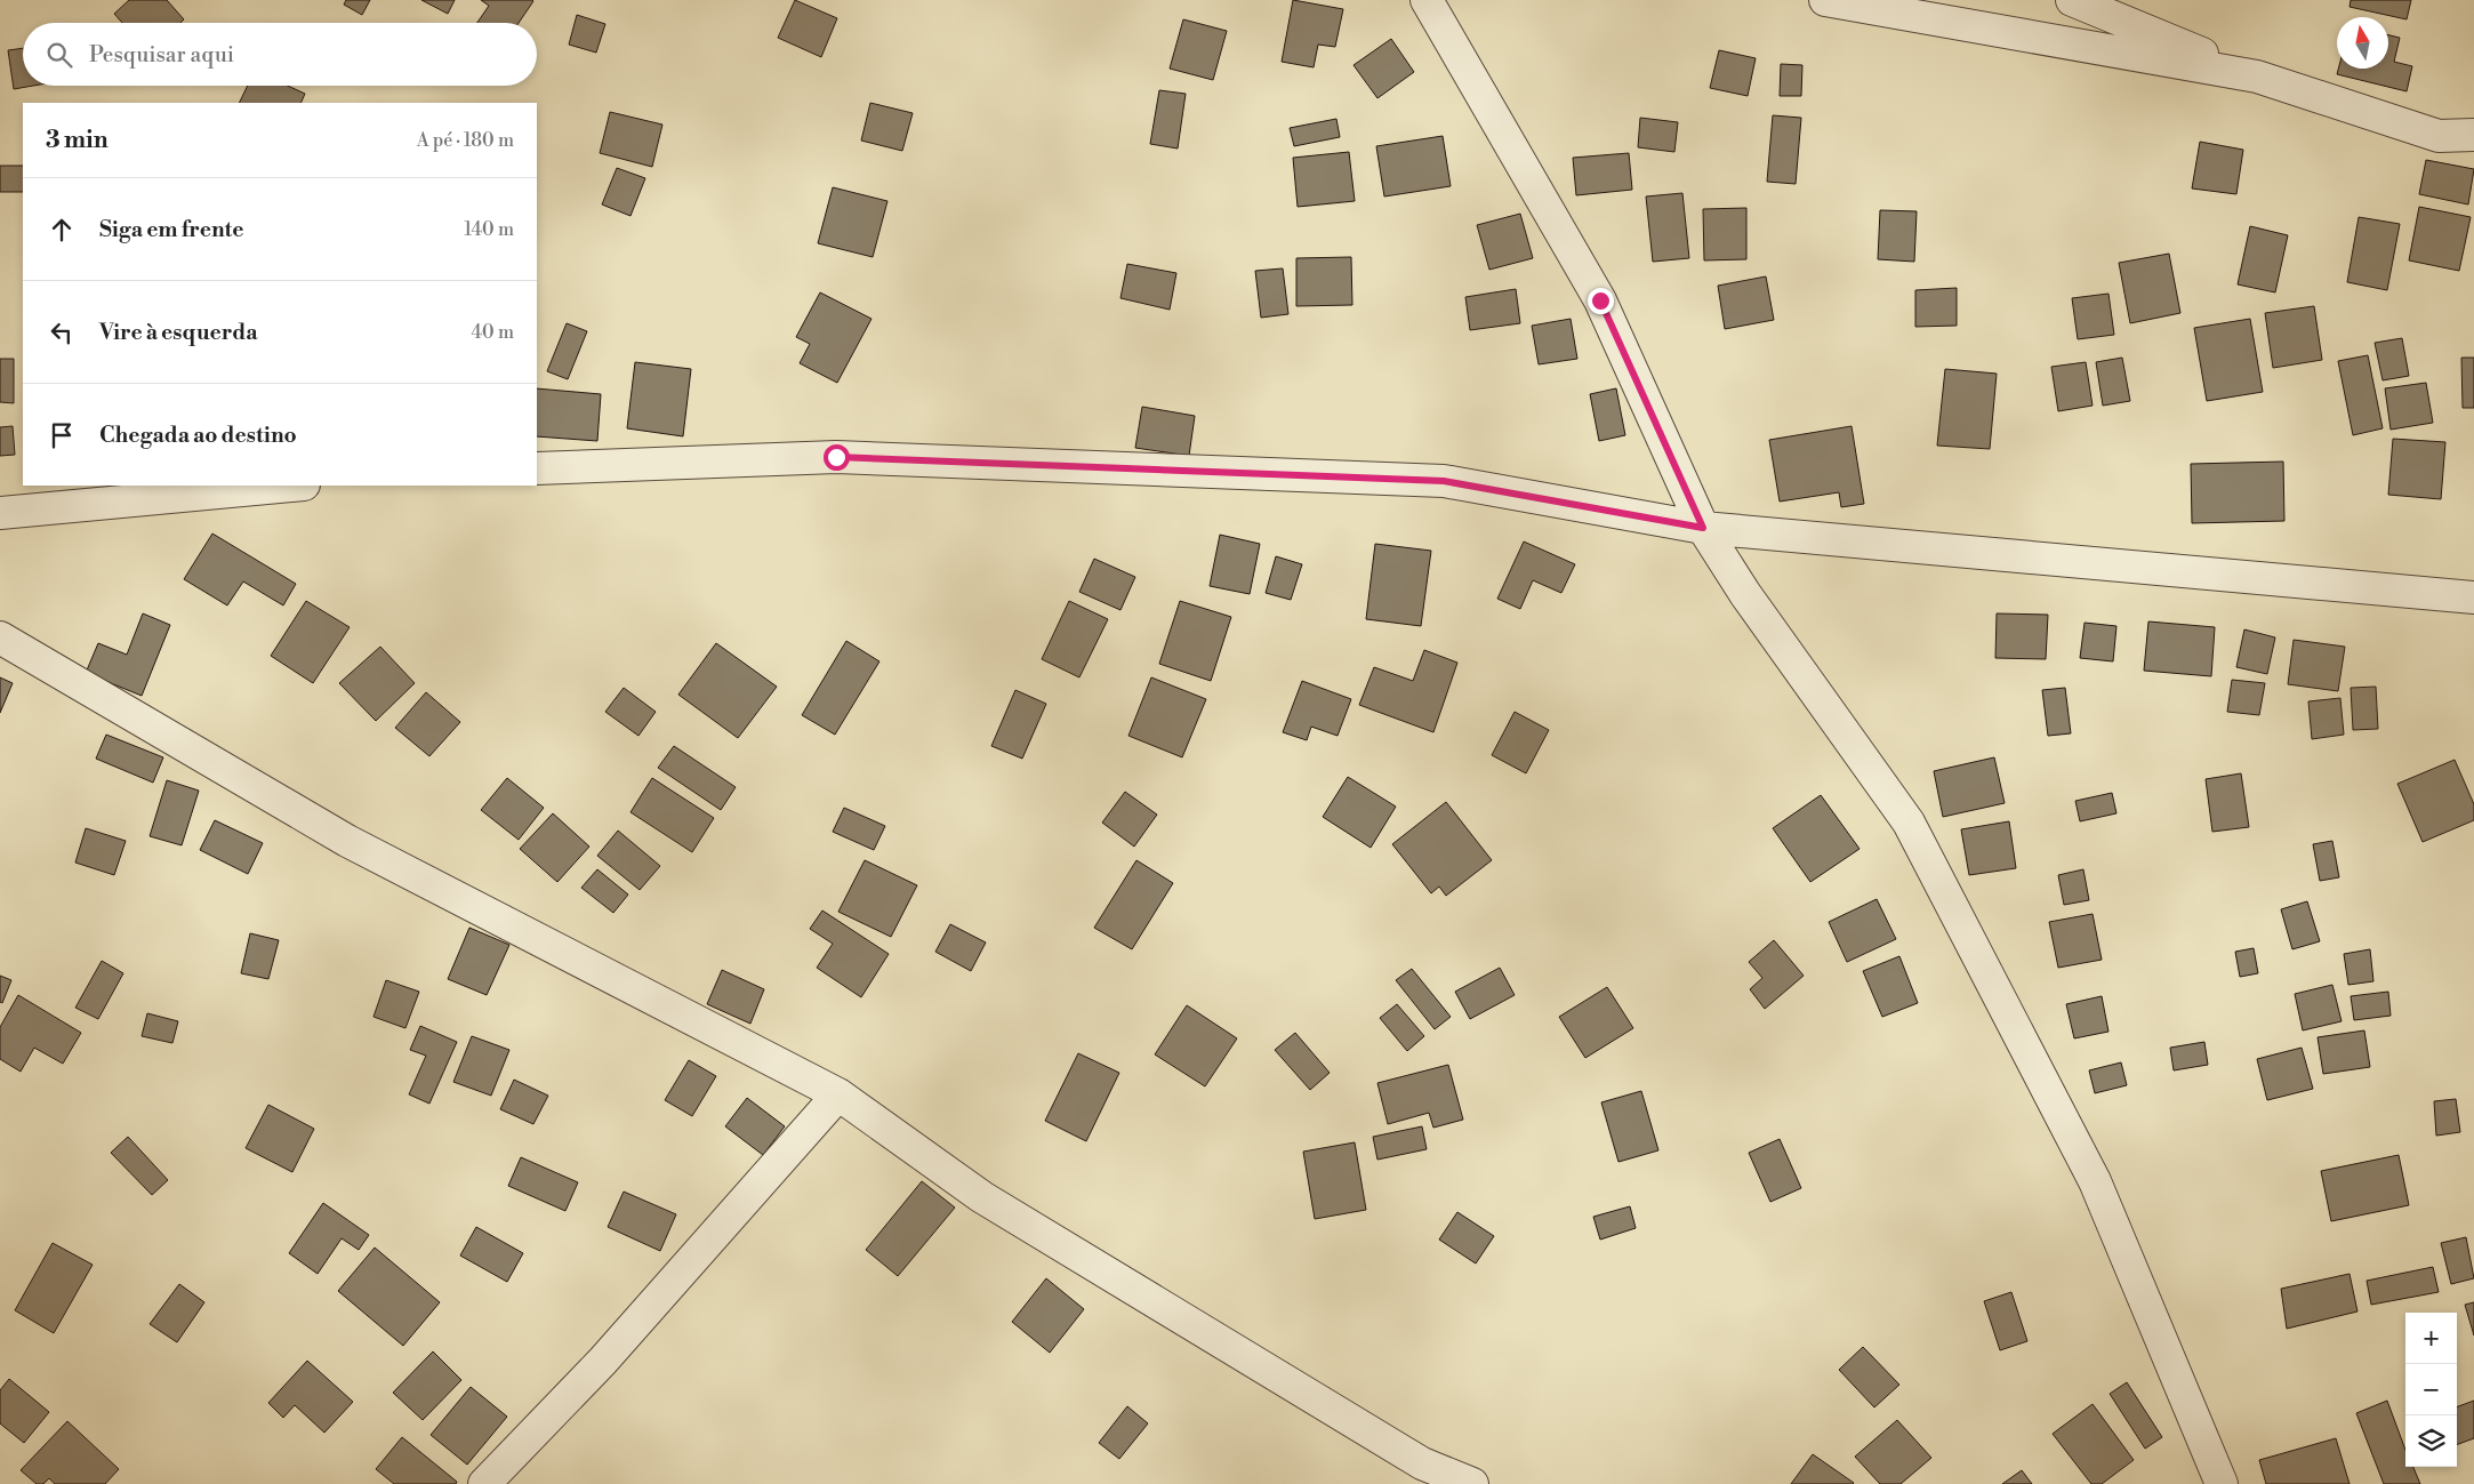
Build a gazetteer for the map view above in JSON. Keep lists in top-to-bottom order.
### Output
{
  "north": "top",
  "page": {
    "search": "Pesquisar aqui",
    "heading": ["3 min", "A pé · 180 m"],
    "list": [
      ["Siga em frente", "140 m"],
      ["Vire à esquerda", "40 m"],
      "Chegada ao destino"
    ],
    "map_buttons": ["+", "−"]
  }
}
